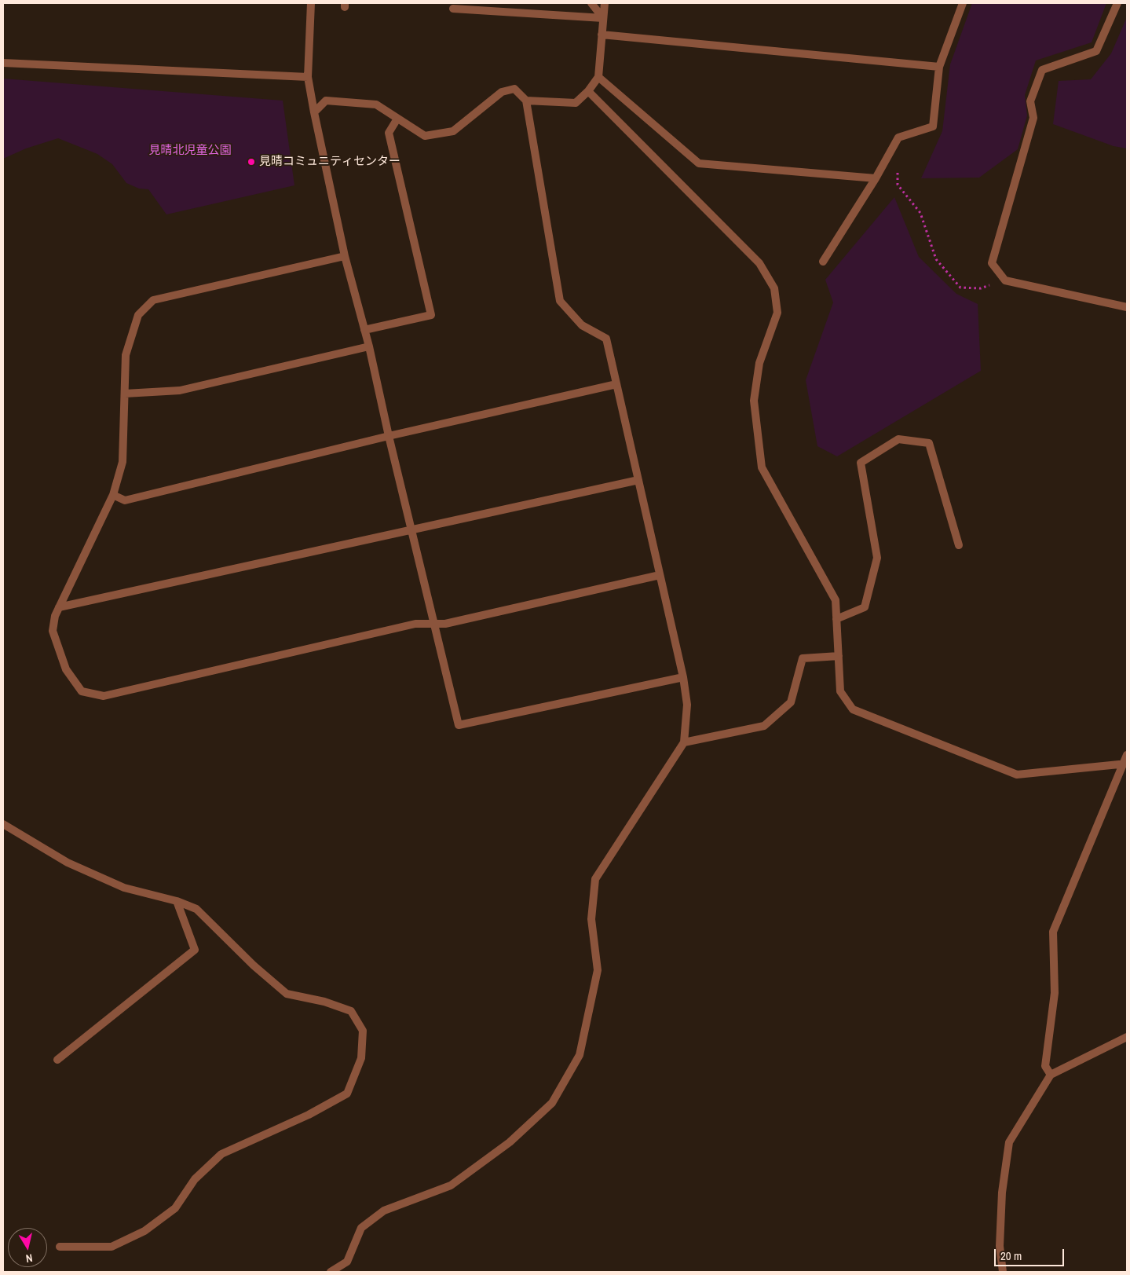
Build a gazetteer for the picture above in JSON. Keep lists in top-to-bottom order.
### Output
{
  "parks": ["見晴北児童公園"],
  "places": ["見晴コミュニティセンター"],
  "scale_bar": "20 m",
  "north": "bottom"
}
